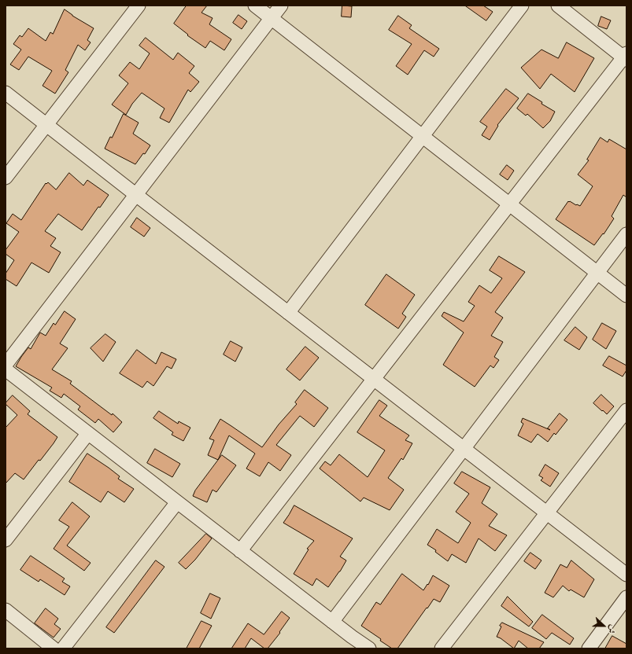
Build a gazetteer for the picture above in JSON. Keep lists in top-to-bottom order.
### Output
{
  "north": "right"
}
